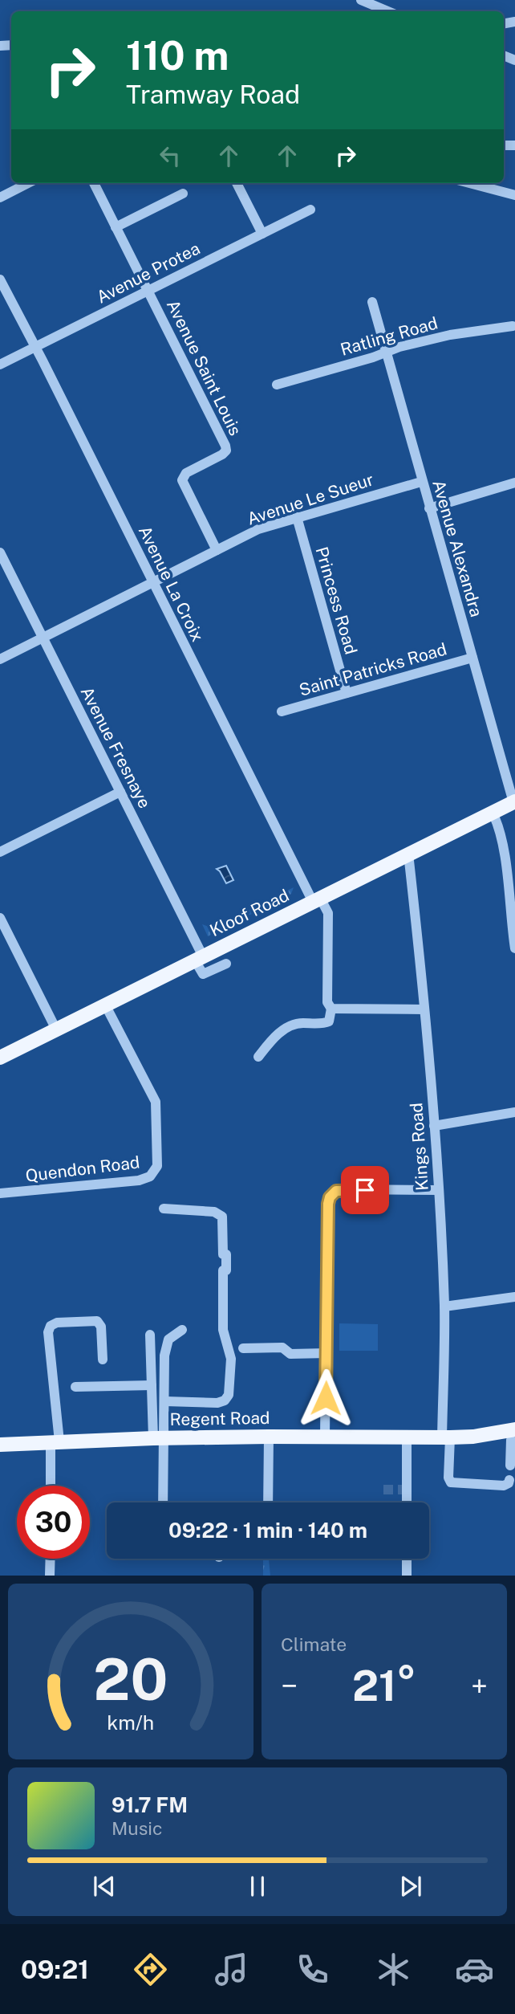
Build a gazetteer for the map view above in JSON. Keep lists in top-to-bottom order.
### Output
{
  "streets": {
    "main road": ["Kloof Road", "Regent Road"],
    "street": [
      "Avenue Protea",
      "Ratling Road",
      "Avenue Saint Louis",
      "Avenue Le Sueur",
      "Avenue Alexandra",
      "Avenue La Croix",
      "Princess Road",
      "Saint Patricks Road",
      "Avenue Fresnaye",
      "Kings Road",
      "Quendon Road"
    ]
  },
  "crossings": [
    ["Avenue Protea", "Avenue Saint Louis"],
    ["Avenue Protea", "Avenue La Croix"],
    ["Ratling Road", "Avenue Alexandra"],
    ["Avenue Saint Louis", "Avenue Le Sueur"],
    ["Avenue Le Sueur", "Avenue Alexandra"],
    ["Avenue Le Sueur", "Avenue La Croix"],
    ["Avenue Le Sueur", "Princess Road"],
    ["Avenue Le Sueur", "Avenue Fresnaye"],
    ["Avenue Alexandra", "Saint Patricks Road"],
    ["Avenue Alexandra", "Kloof Road"],
    ["Avenue La Croix", "Kloof Road"],
    ["Princess Road", "Saint Patricks Road"],
    ["Avenue Fresnaye", "Kloof Road"],
    ["Kloof Road", "Kings Road"],
    ["Kloof Road", "Quendon Road"],
    ["Kings Road", "Regent Road"]
  ],
  "page": {
    "turn": ["110 m", "Tramway Road"],
    "limit": "30",
    "trip": "09:22 · 1 min · 140 m",
    "tile": "Climate",
    "heat": ["−", "21°", "+"],
    "song": ["91.7 FM", "Music"],
    "tabs": "09:21",
    "gauge": ["20", "km/h"]
  }
}
